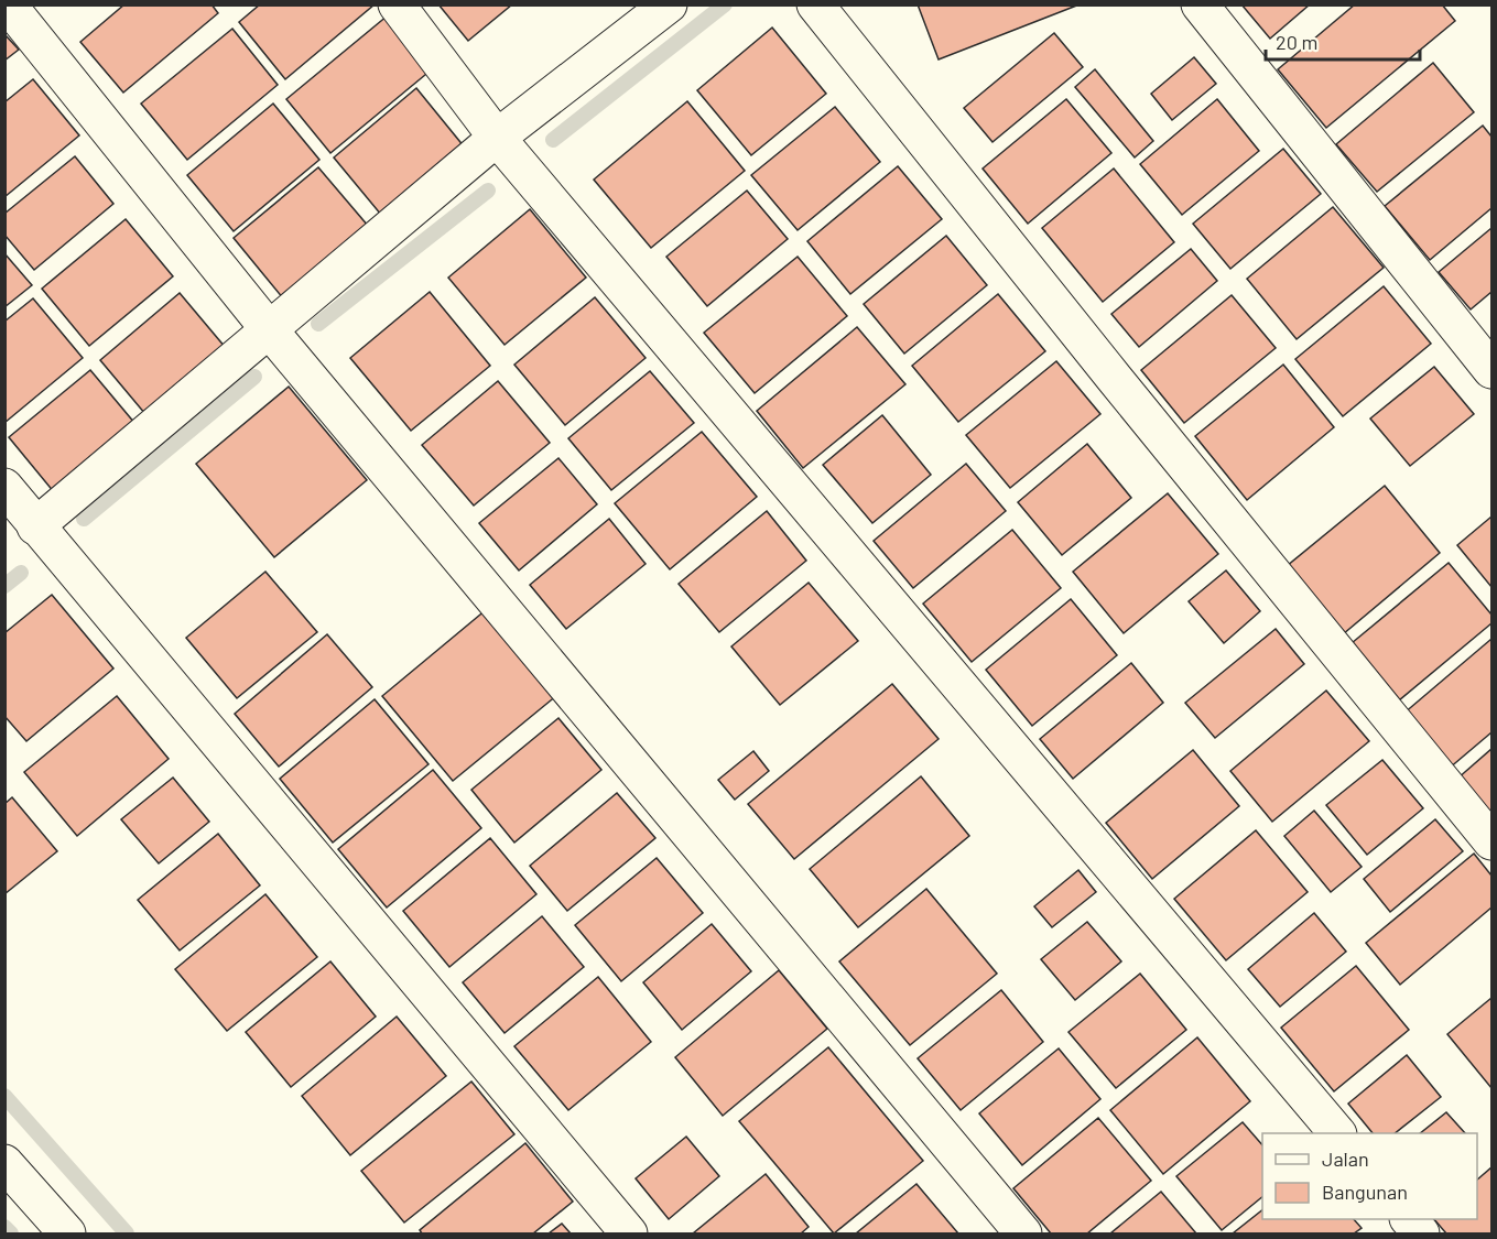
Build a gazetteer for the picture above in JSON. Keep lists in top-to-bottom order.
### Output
{
  "legend": ["Jalan", "Bangunan"],
  "scale_bar": "20 m"
}
